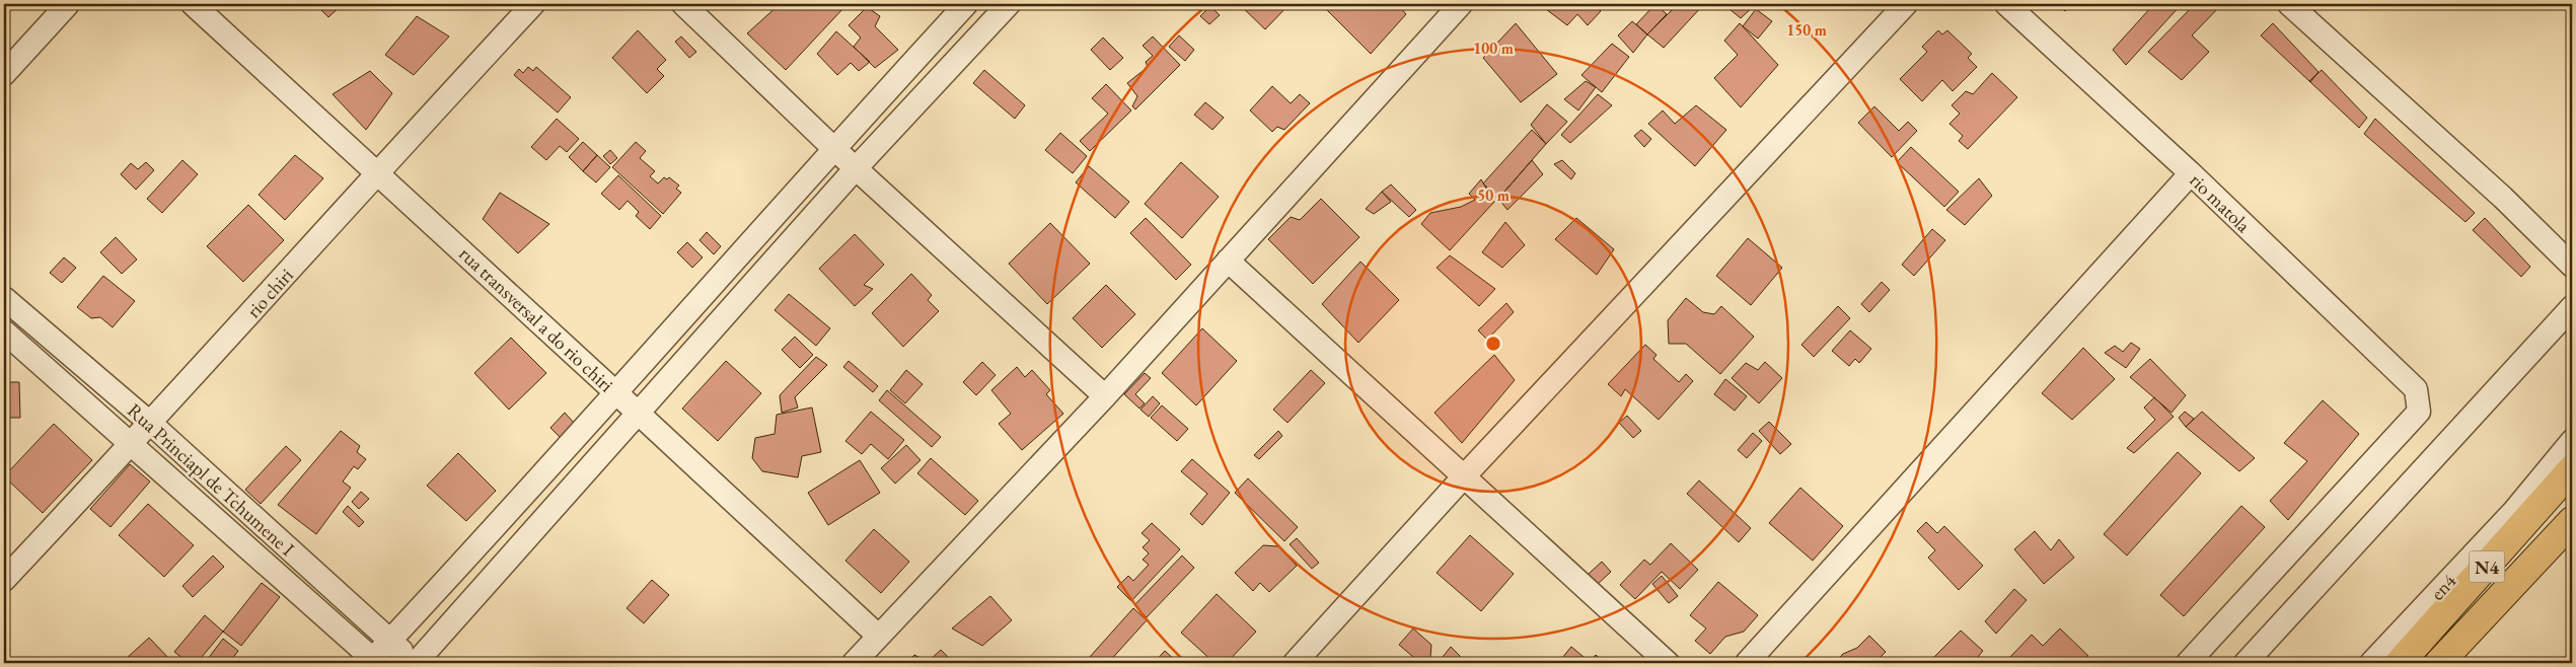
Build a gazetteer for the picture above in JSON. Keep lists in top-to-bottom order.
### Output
{
  "streets": {
    "highway": ["N4"],
    "street": [
      "rio matola",
      "rio chiri",
      "rua transversal a do rio chiri",
      "Rua Princiapl de Tchumene I",
      "en4"
    ]
  },
  "crossings": [
    ["rio chiri", "rua transversal a do rio chiri"],
    ["rio chiri", "Rua Princiapl de Tchumene I"]
  ],
  "rings": ["150 m", "100 m", "50 m"]
}
